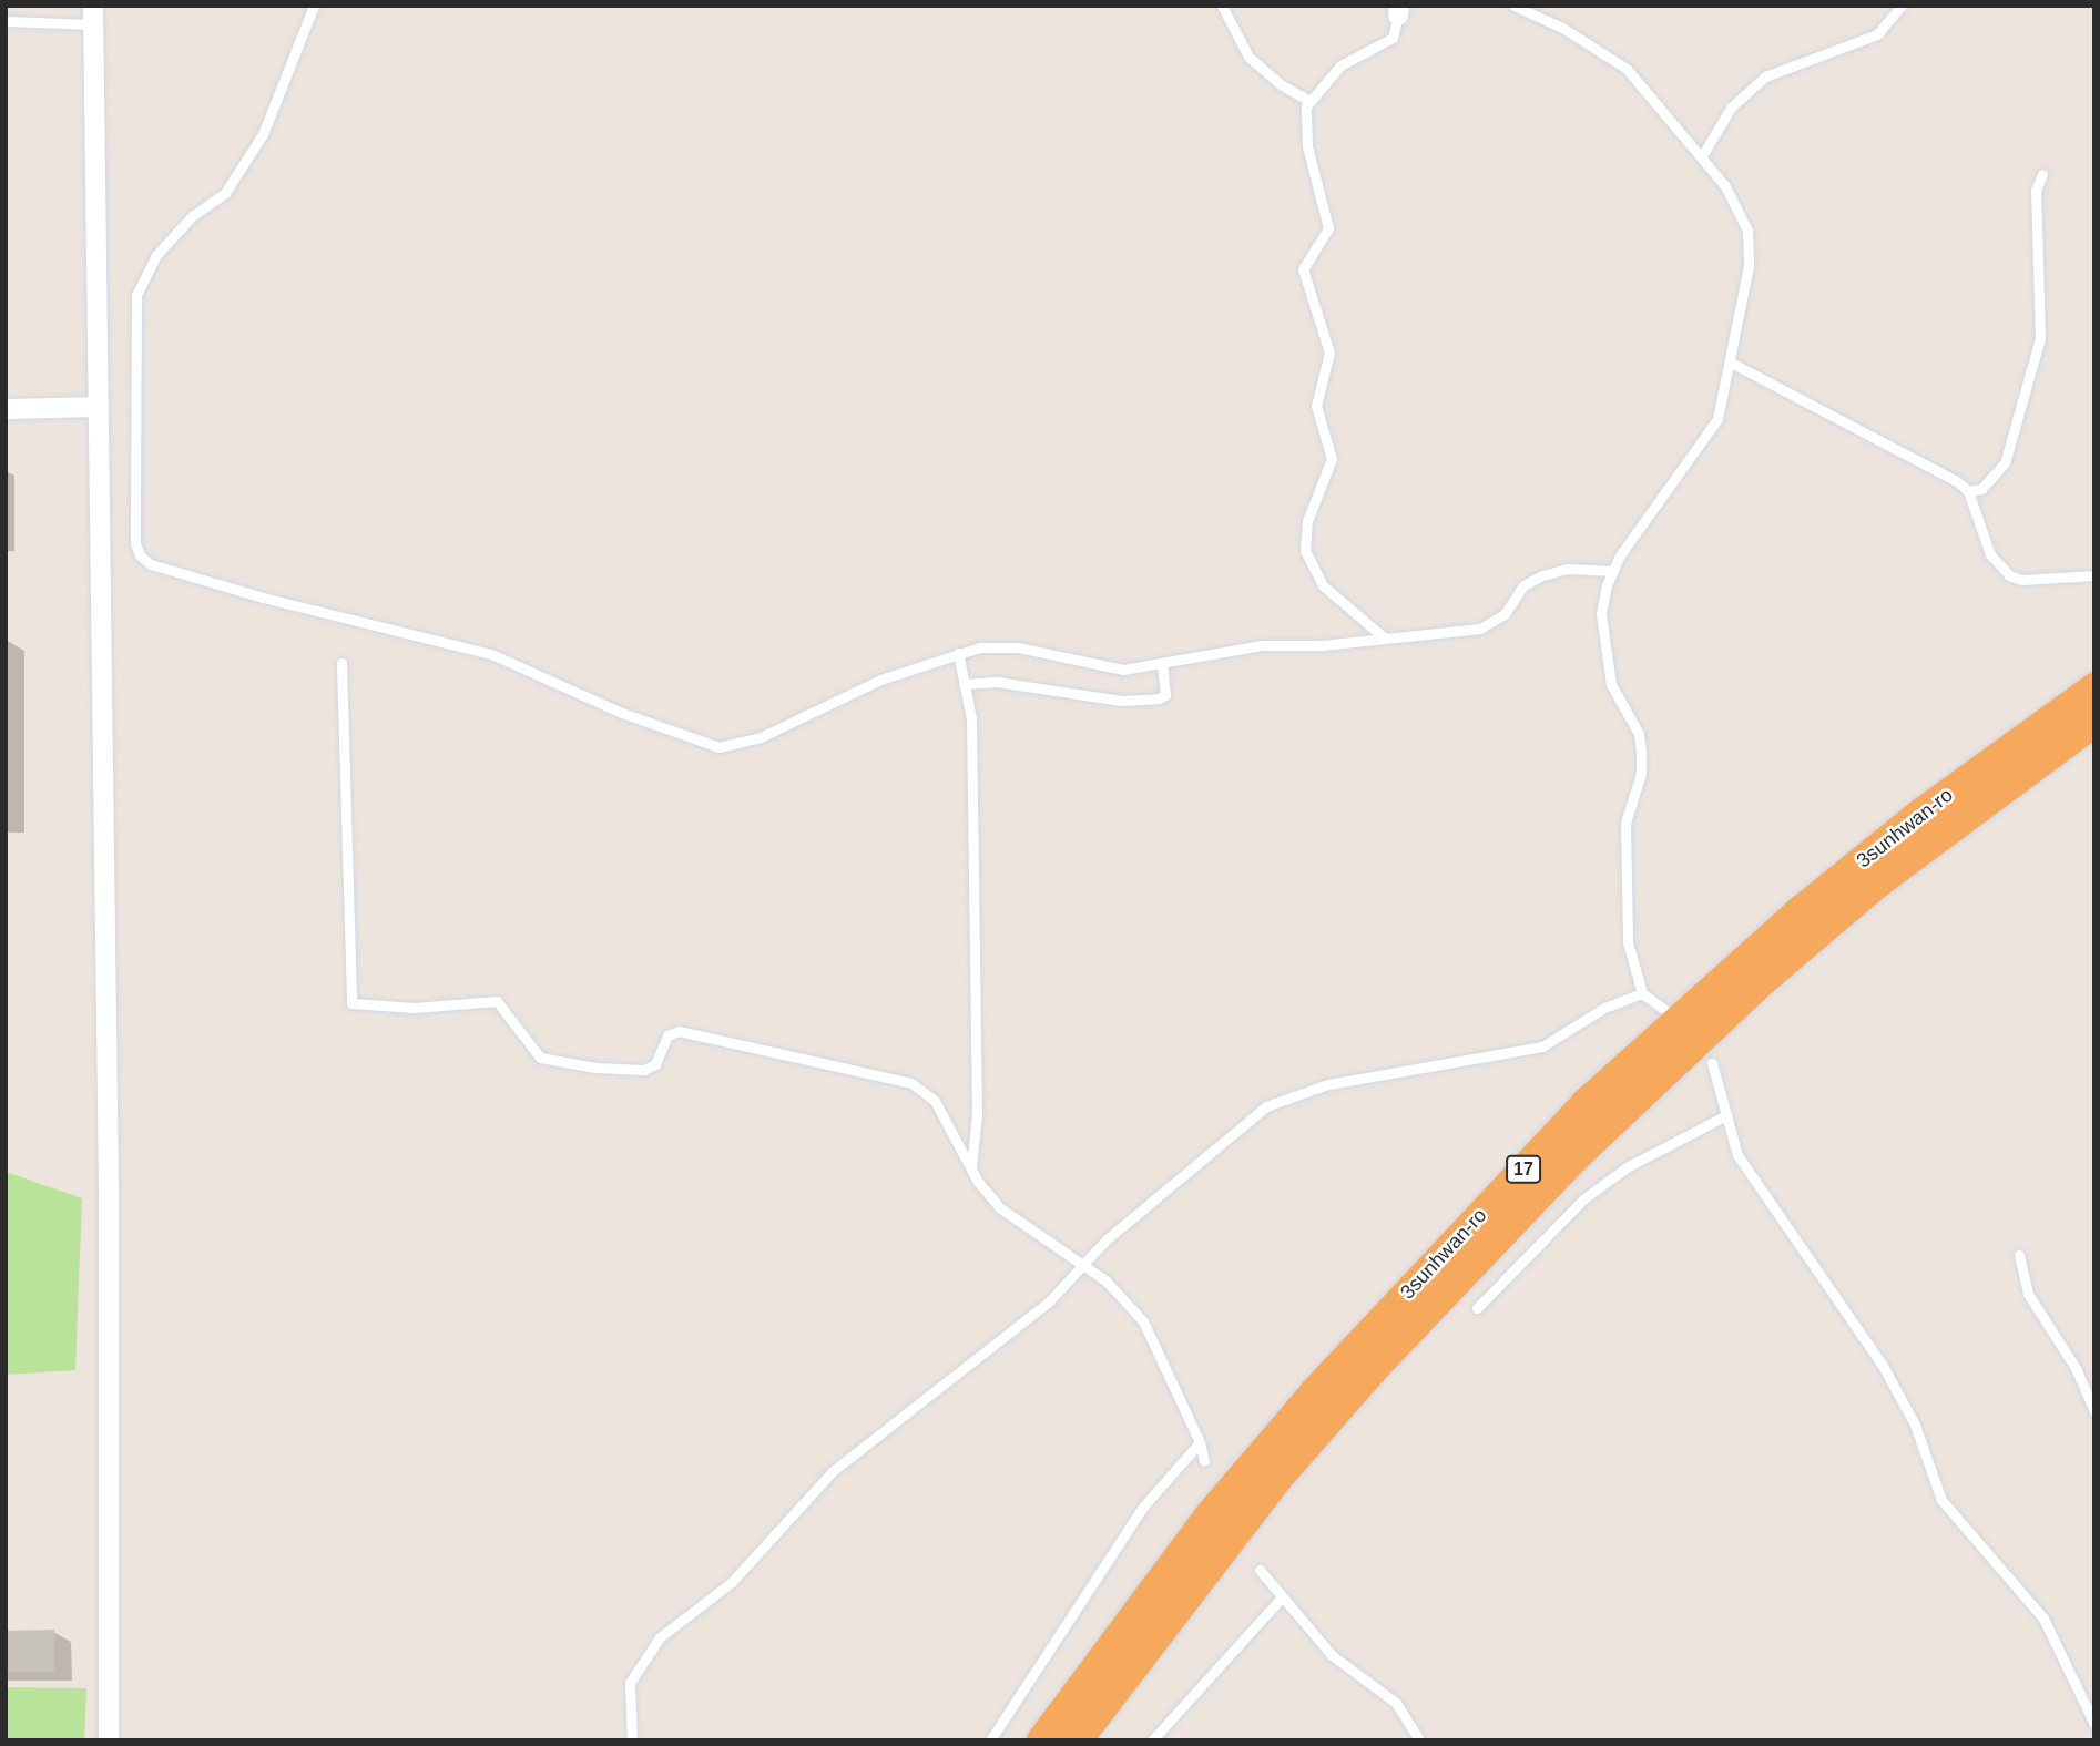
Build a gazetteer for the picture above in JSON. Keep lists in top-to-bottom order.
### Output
{
  "streets": {
    "highway": ["3sunhwan-ro", "17"]
  }
}
